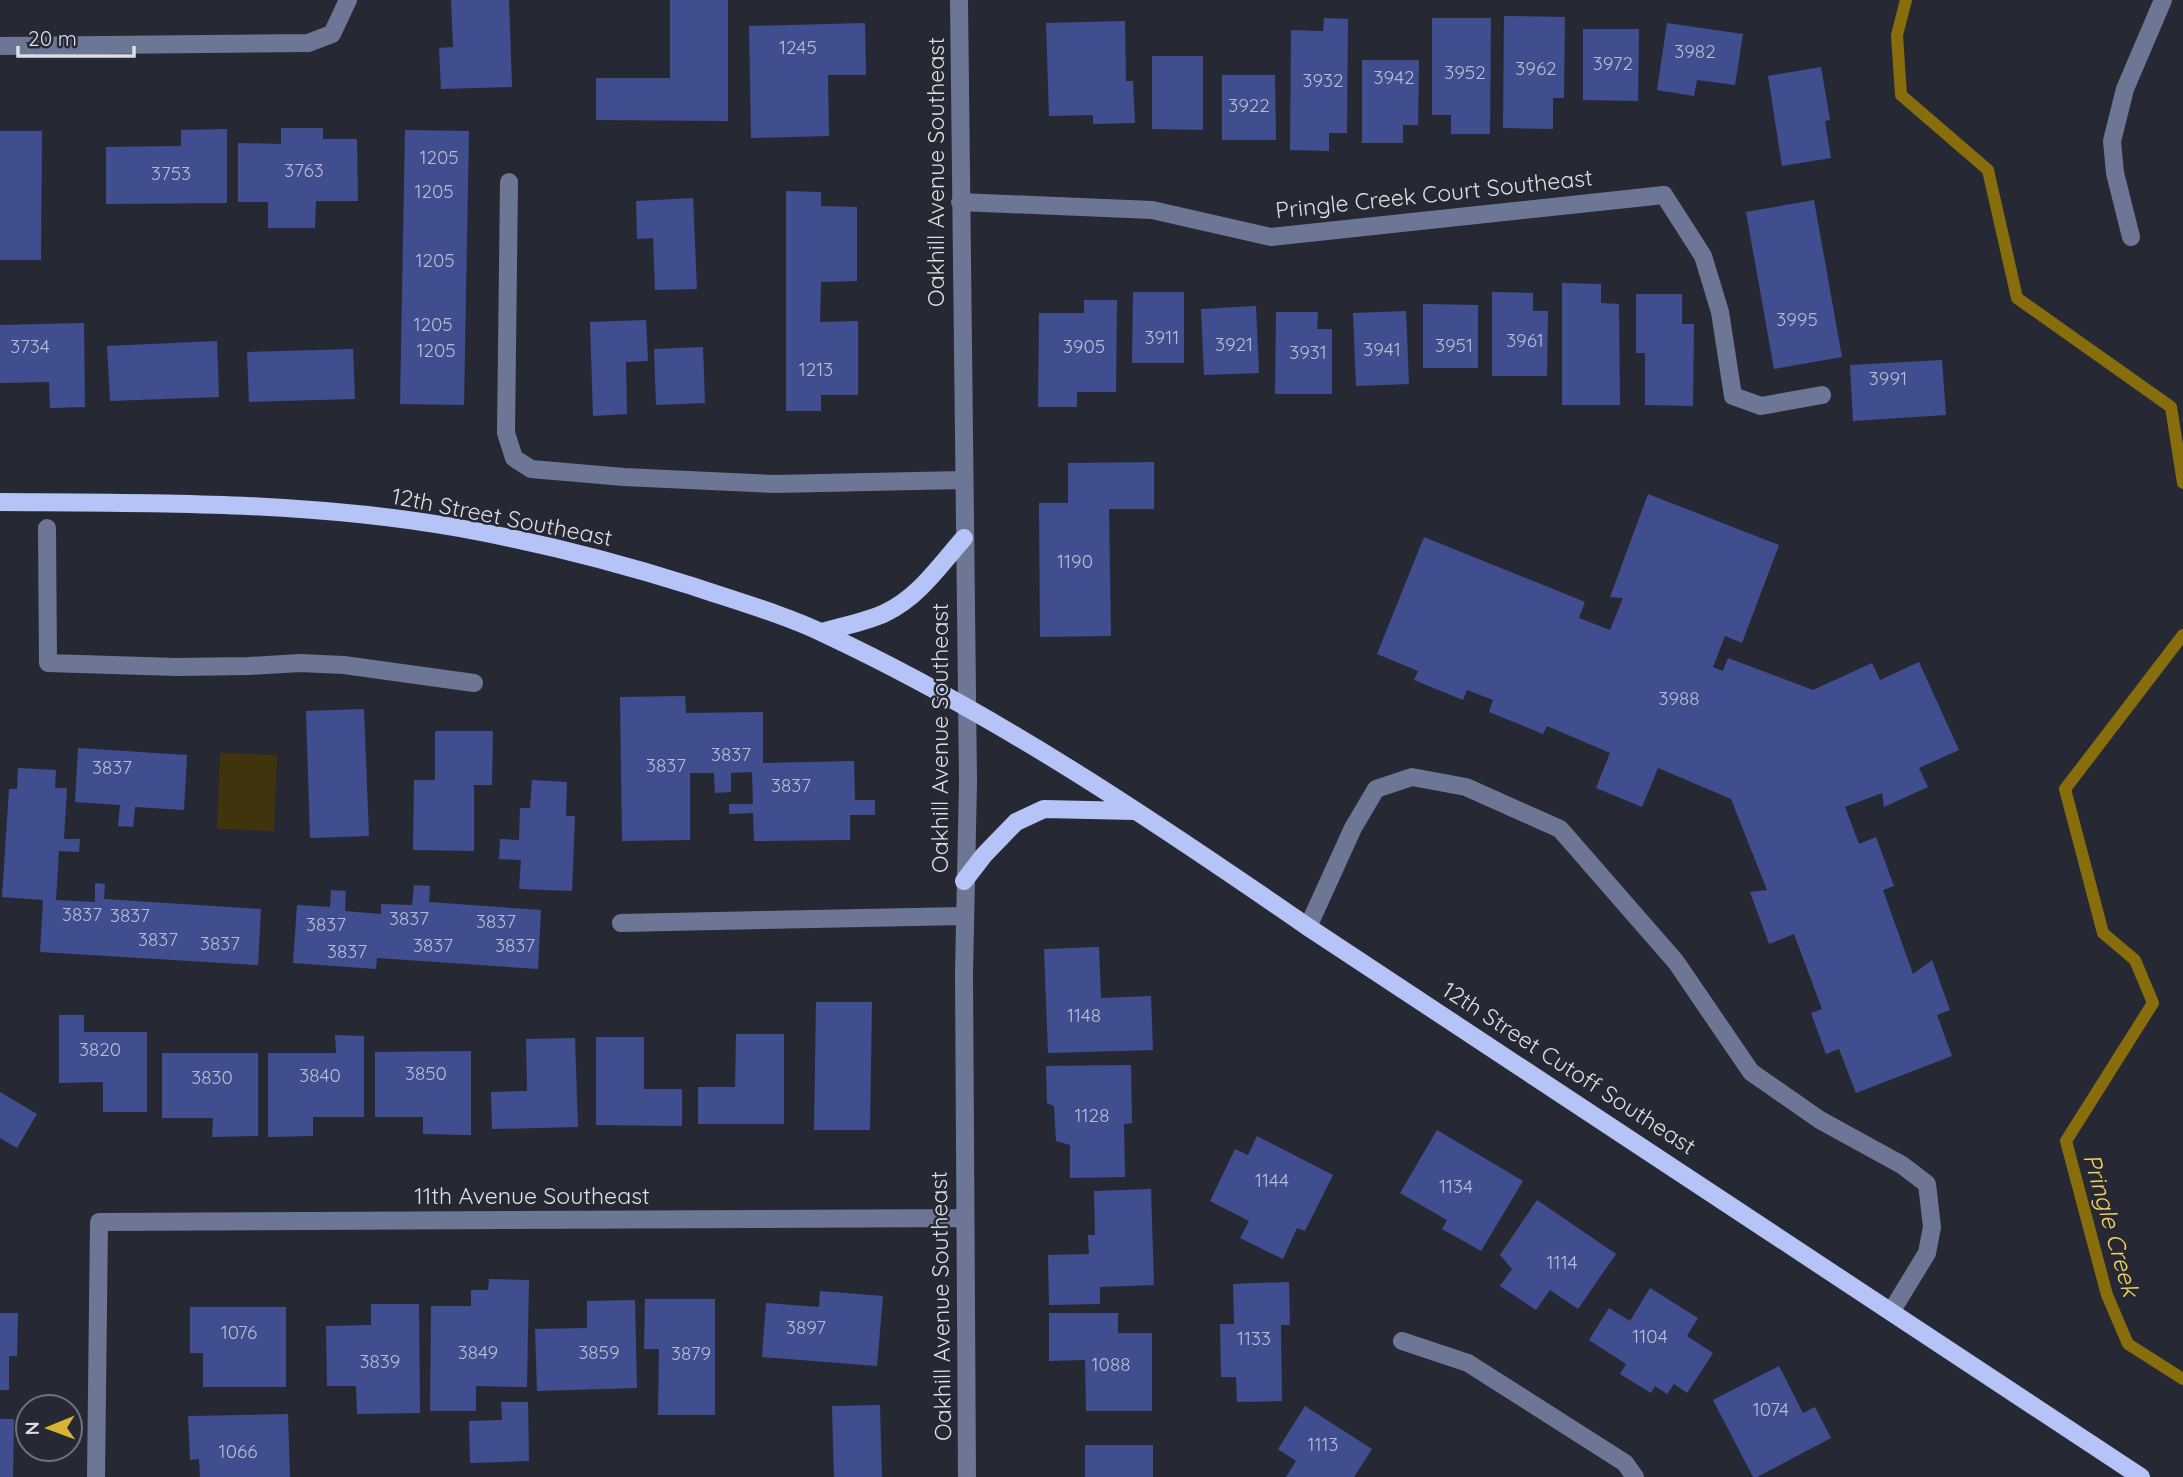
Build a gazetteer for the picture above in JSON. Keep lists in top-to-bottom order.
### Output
{
  "streets": {
    "main road": ["12th Street Southeast", "12th Street Cutoff Southeast"],
    "street": ["Oakhill Avenue Southeast", "Pringle Creek Court Southeast", "11th Avenue Southeast"]
  },
  "crossings": [
    ["Oakhill Avenue Southeast", "Pringle Creek Court Southeast"],
    ["Oakhill Avenue Southeast", "12th Street Southeast"],
    ["Oakhill Avenue Southeast", "12th Street Cutoff Southeast"],
    ["Oakhill Avenue Southeast", "11th Avenue Southeast"],
    ["12th Street Southeast", "12th Street Cutoff Southeast"]
  ],
  "water": ["Pringle Creek"],
  "house_numbers": [
    "1245",
    "3982",
    "3972",
    "3962",
    "3952",
    "3942",
    "3932",
    "3922",
    "1205",
    "3763",
    "3753",
    "1205",
    "1205",
    "3995",
    "1205",
    "3911",
    "3961",
    "3921",
    "3951",
    "3734",
    "3905",
    "3941",
    "1205",
    "3931",
    "1213",
    "3991",
    "1190",
    "3988",
    "3837",
    "3837",
    "3837",
    "3837",
    "3837",
    "3837",
    "3837",
    "3837",
    "3837",
    "3837",
    "3837",
    "3837",
    "3837",
    "3837",
    "1148",
    "3820",
    "3850",
    "3840",
    "3830",
    "1128",
    "1144",
    "1134",
    "1114",
    "3897",
    "1076",
    "1104",
    "1133",
    "3849",
    "3859",
    "3879",
    "3839",
    "1088",
    "1074",
    "1113",
    "1066"
  ],
  "scale_bar": "20 m",
  "north": "left"
}
